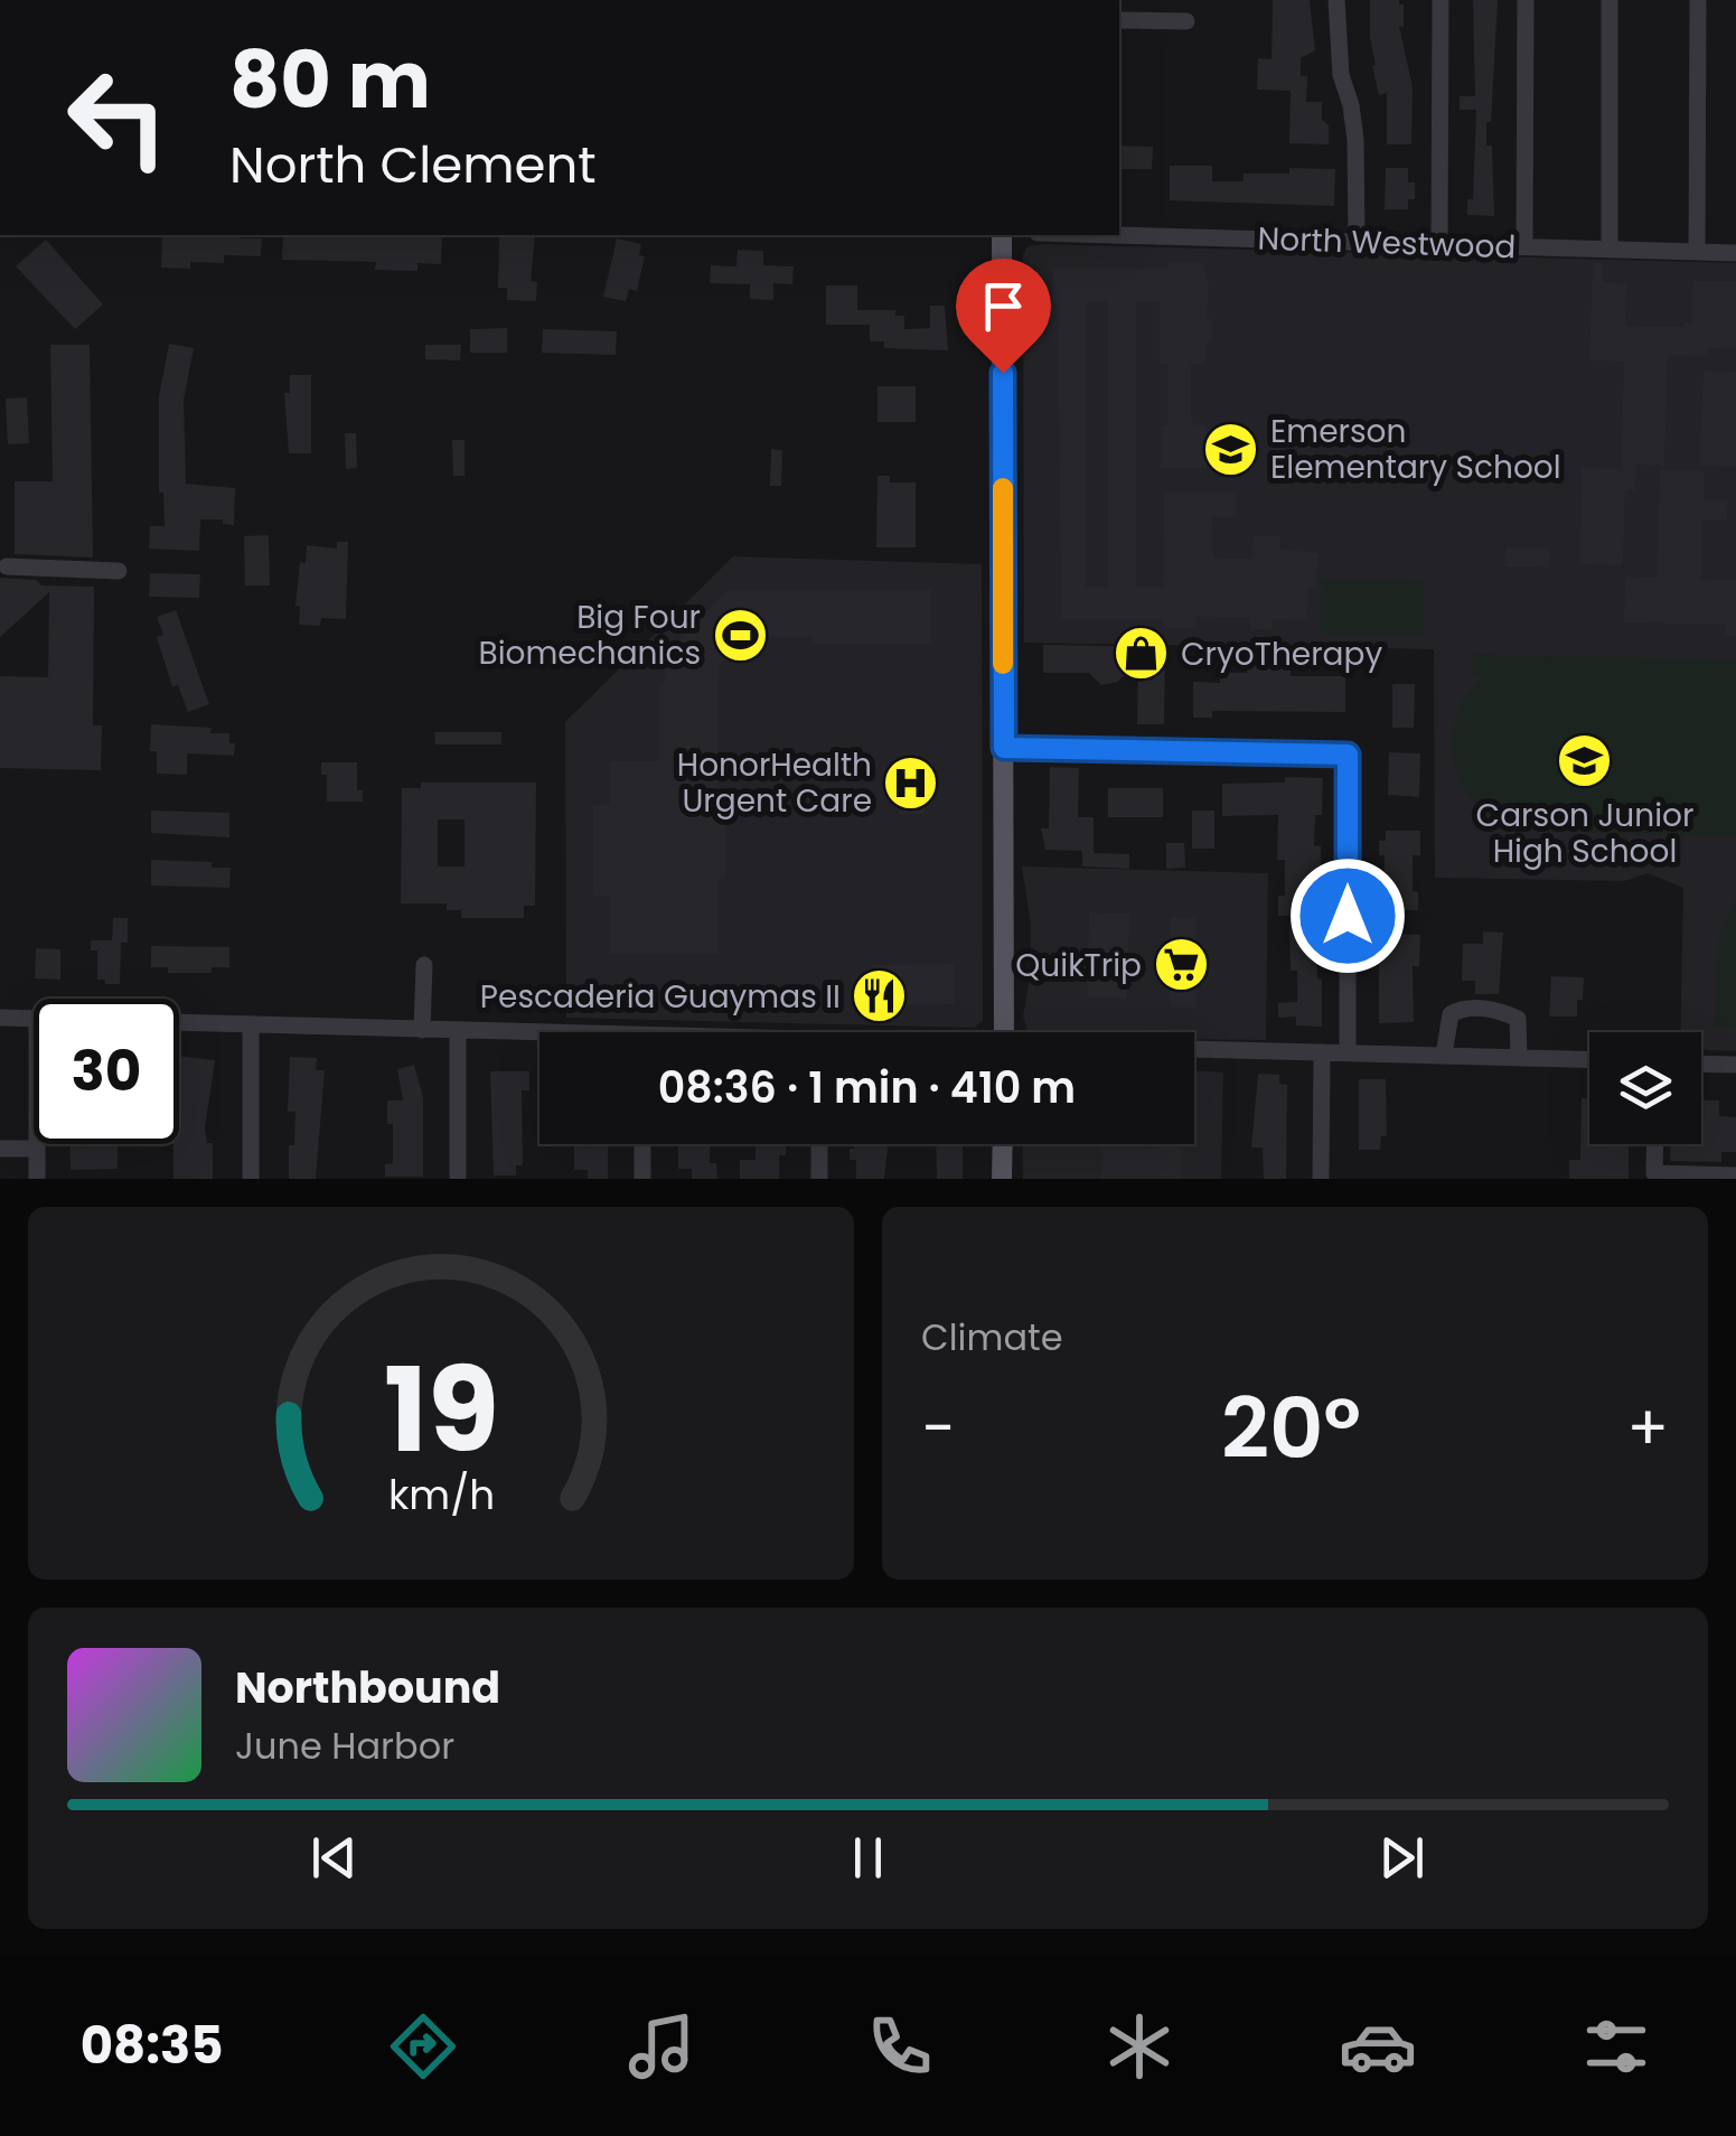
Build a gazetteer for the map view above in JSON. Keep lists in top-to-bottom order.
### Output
{
  "streets": {
    "street": ["North Westwood"]
  },
  "places": {
    "school or university": ["Emerson Elementary School", "Carson Junior High School"],
    "sports": ["Big Four Biomechanics"],
    "shop": ["CryoTherapy"],
    "hospital": ["HonorHealth Urgent Care"],
    "supermarket": ["QuikTrip"],
    "restaurant": ["Pescaderia Guaymas II"]
  },
  "page": {
    "turn": ["80 m", "North Clement"],
    "limit": "30",
    "trip": "08:36 · 1 min · 410 m",
    "tile": "Climate",
    "heat": ["−", "20°", "+"],
    "song": ["Northbound", "June Harbor"],
    "tabs": "08:35",
    "gauge": ["19", "km/h"]
  }
}
